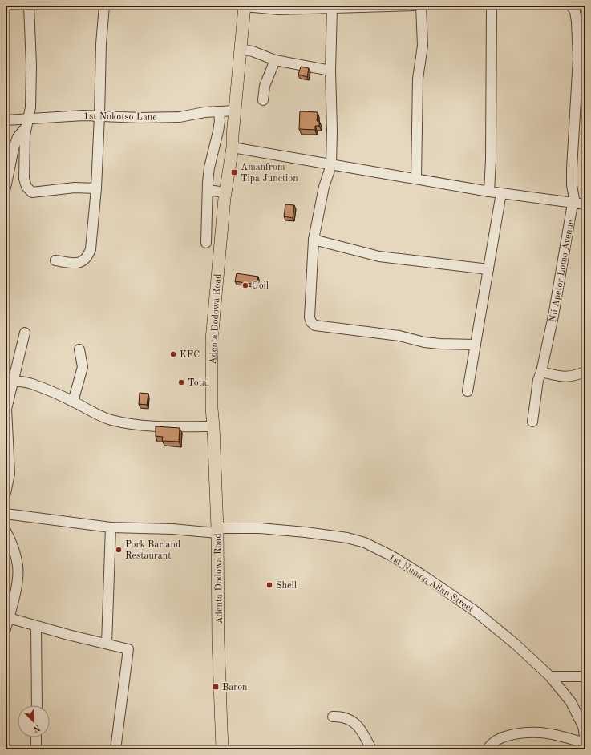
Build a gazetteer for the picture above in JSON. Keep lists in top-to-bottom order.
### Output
{
  "streets": {
    "main road": ["Adenta Dodowa Road"],
    "street": ["1st Nokotso Lane", "Nii Apetor Lomo Avenue", "1st Numoo Allan Street"]
  },
  "crossings": [
    ["1st Nokotso Lane", "Adenta Dodowa Road"],
    ["Adenta Dodowa Road", "1st Numoo Allan Street"]
  ],
  "places": {
    "transit": ["Amanfrom Tipa Junction", "Baron"],
    "other": [
      "Goil",
      "KFC",
      "Total",
      "Pork Bar and Restaurant",
      "Shell"
    ]
  },
  "north": "bottom right"
}
